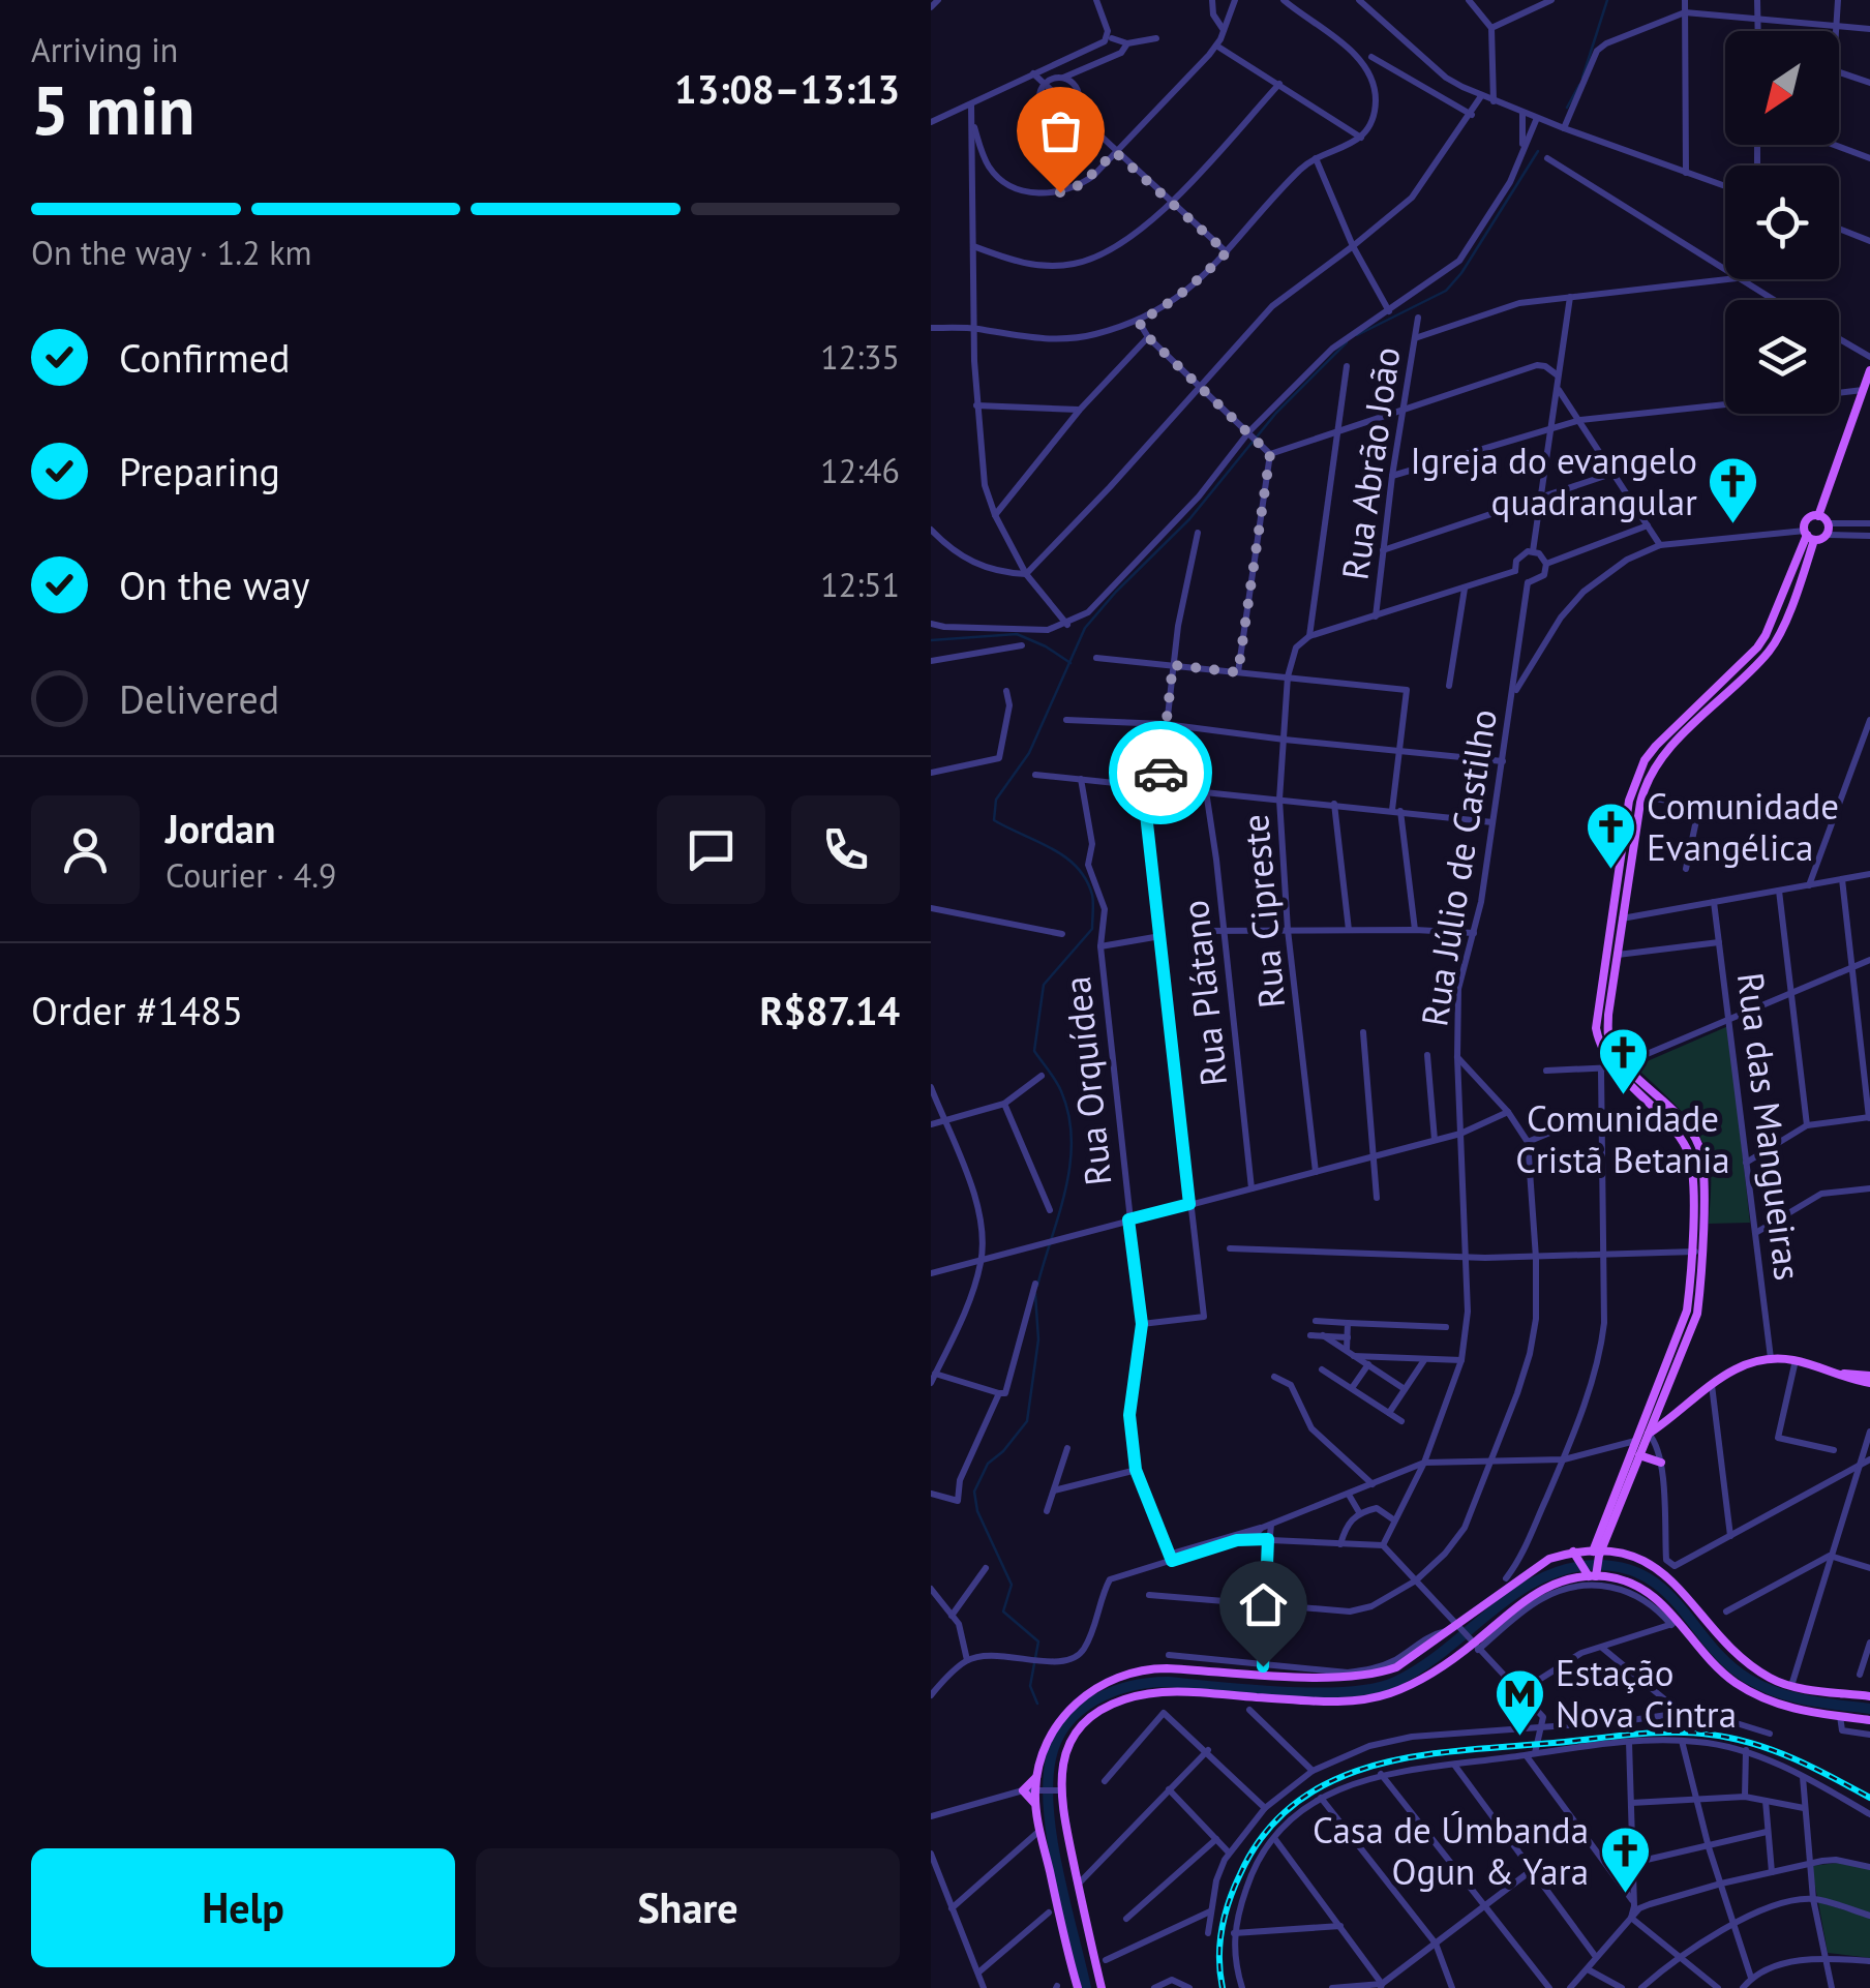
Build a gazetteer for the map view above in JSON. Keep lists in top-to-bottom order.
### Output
{
  "streets": {
    "street": [
      "Rua Abrão João",
      "Rua Júlio de Castilho",
      "Rua Cipreste",
      "Rua Plátano",
      "Rua Orquídea",
      "Rua das Mangueiras"
    ]
  },
  "places": {
    "church": [
      "Igreja do evangelo quadrangular",
      "Comunidade Evangélica",
      "Comunidade Cristã Betania",
      "Casa de Úmbanda Ogun & Yara"
    ],
    "metro station": ["Estação Nova Cintra"]
  },
  "north": "bottom left",
  "page": {
    "heading": ["5 min", "Arriving in", "13:08–13:13"],
    "panel": [
      "Jordan",
      "Courier · 4.9",
      "Order #1485",
      "R$87.14"
    ],
    "bar": "On the way · 1.2 km",
    "list": [
      ["Confirmed", "12:35"],
      ["Preparing", "12:46"],
      ["On the way", "12:51"],
      "Delivered"
    ],
    "buttons": ["Help", "Share"]
  }
}
